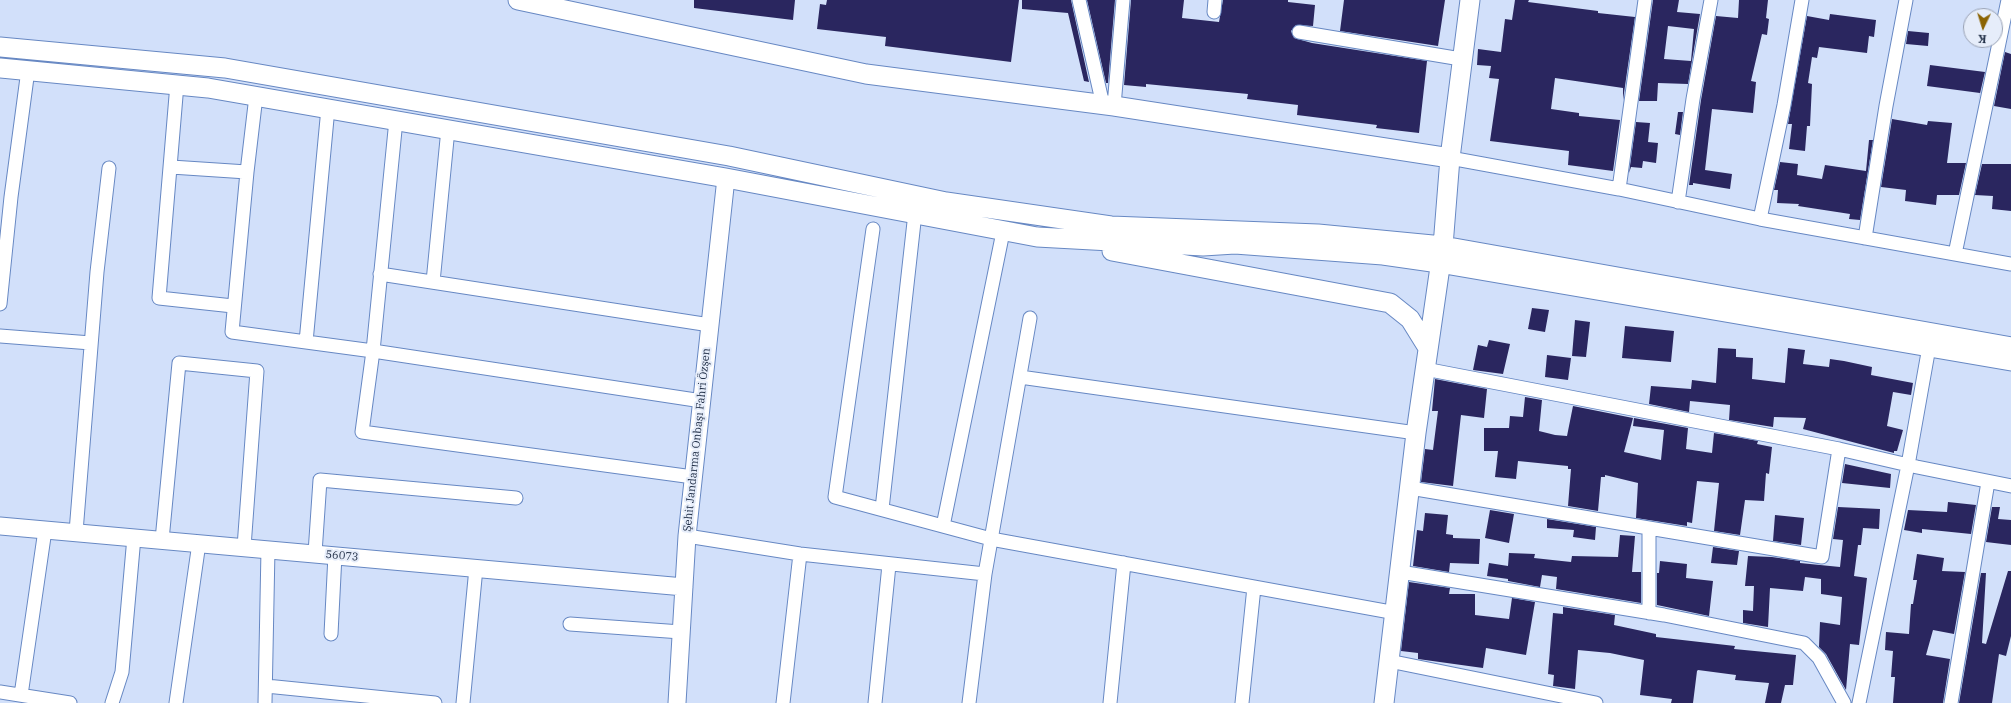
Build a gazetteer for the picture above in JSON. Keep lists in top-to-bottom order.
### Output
{
  "streets": {
    "street": ["Şehit Jandarma Onbaşı Fahri Özşen", "56073"]
  },
  "crossings": [
    ["Şehit Jandarma Onbaşı Fahri Özşen", "56073"]
  ],
  "north": "bottom"
}
